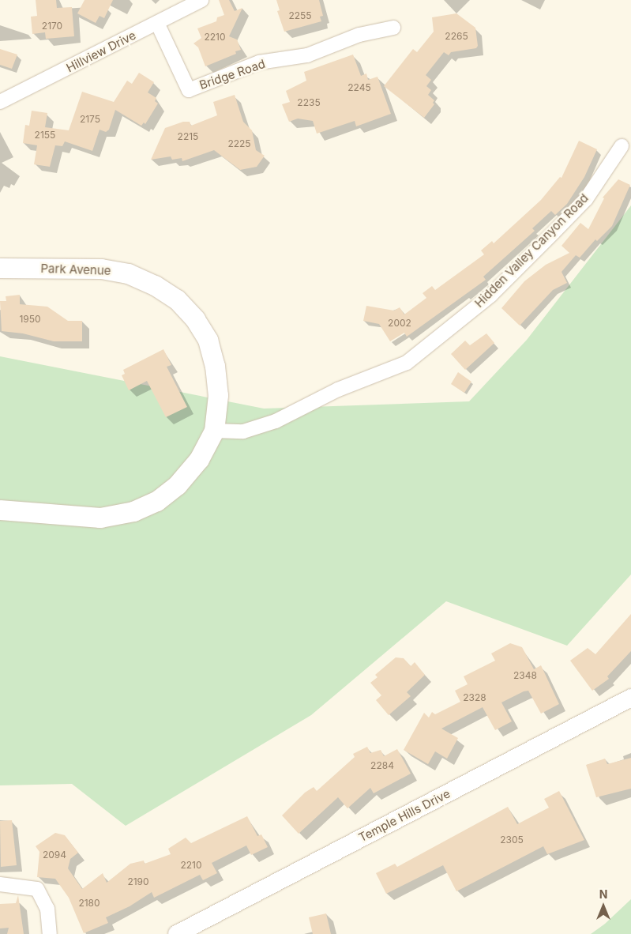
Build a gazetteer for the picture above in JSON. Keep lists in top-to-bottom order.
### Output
{
  "streets": {
    "main road": ["Park Avenue"],
    "street": [
      "Hillview Drive",
      "Bridge Road",
      "Hidden Valley Canyon Road",
      "Temple Hills Drive"
    ]
  },
  "crossings": [
    ["Hillview Drive", "Bridge Road"],
    ["Hidden Valley Canyon Road", "Park Avenue"]
  ],
  "house_numbers": [
    "2255",
    "2170",
    "2265",
    "2210",
    "2245",
    "2235",
    "2175",
    "2155",
    "2215",
    "2225",
    "1950",
    "2002",
    "2348",
    "2328",
    "2284",
    "2305",
    "2094",
    "2210",
    "2190",
    "2180"
  ],
  "north": "top"
}
